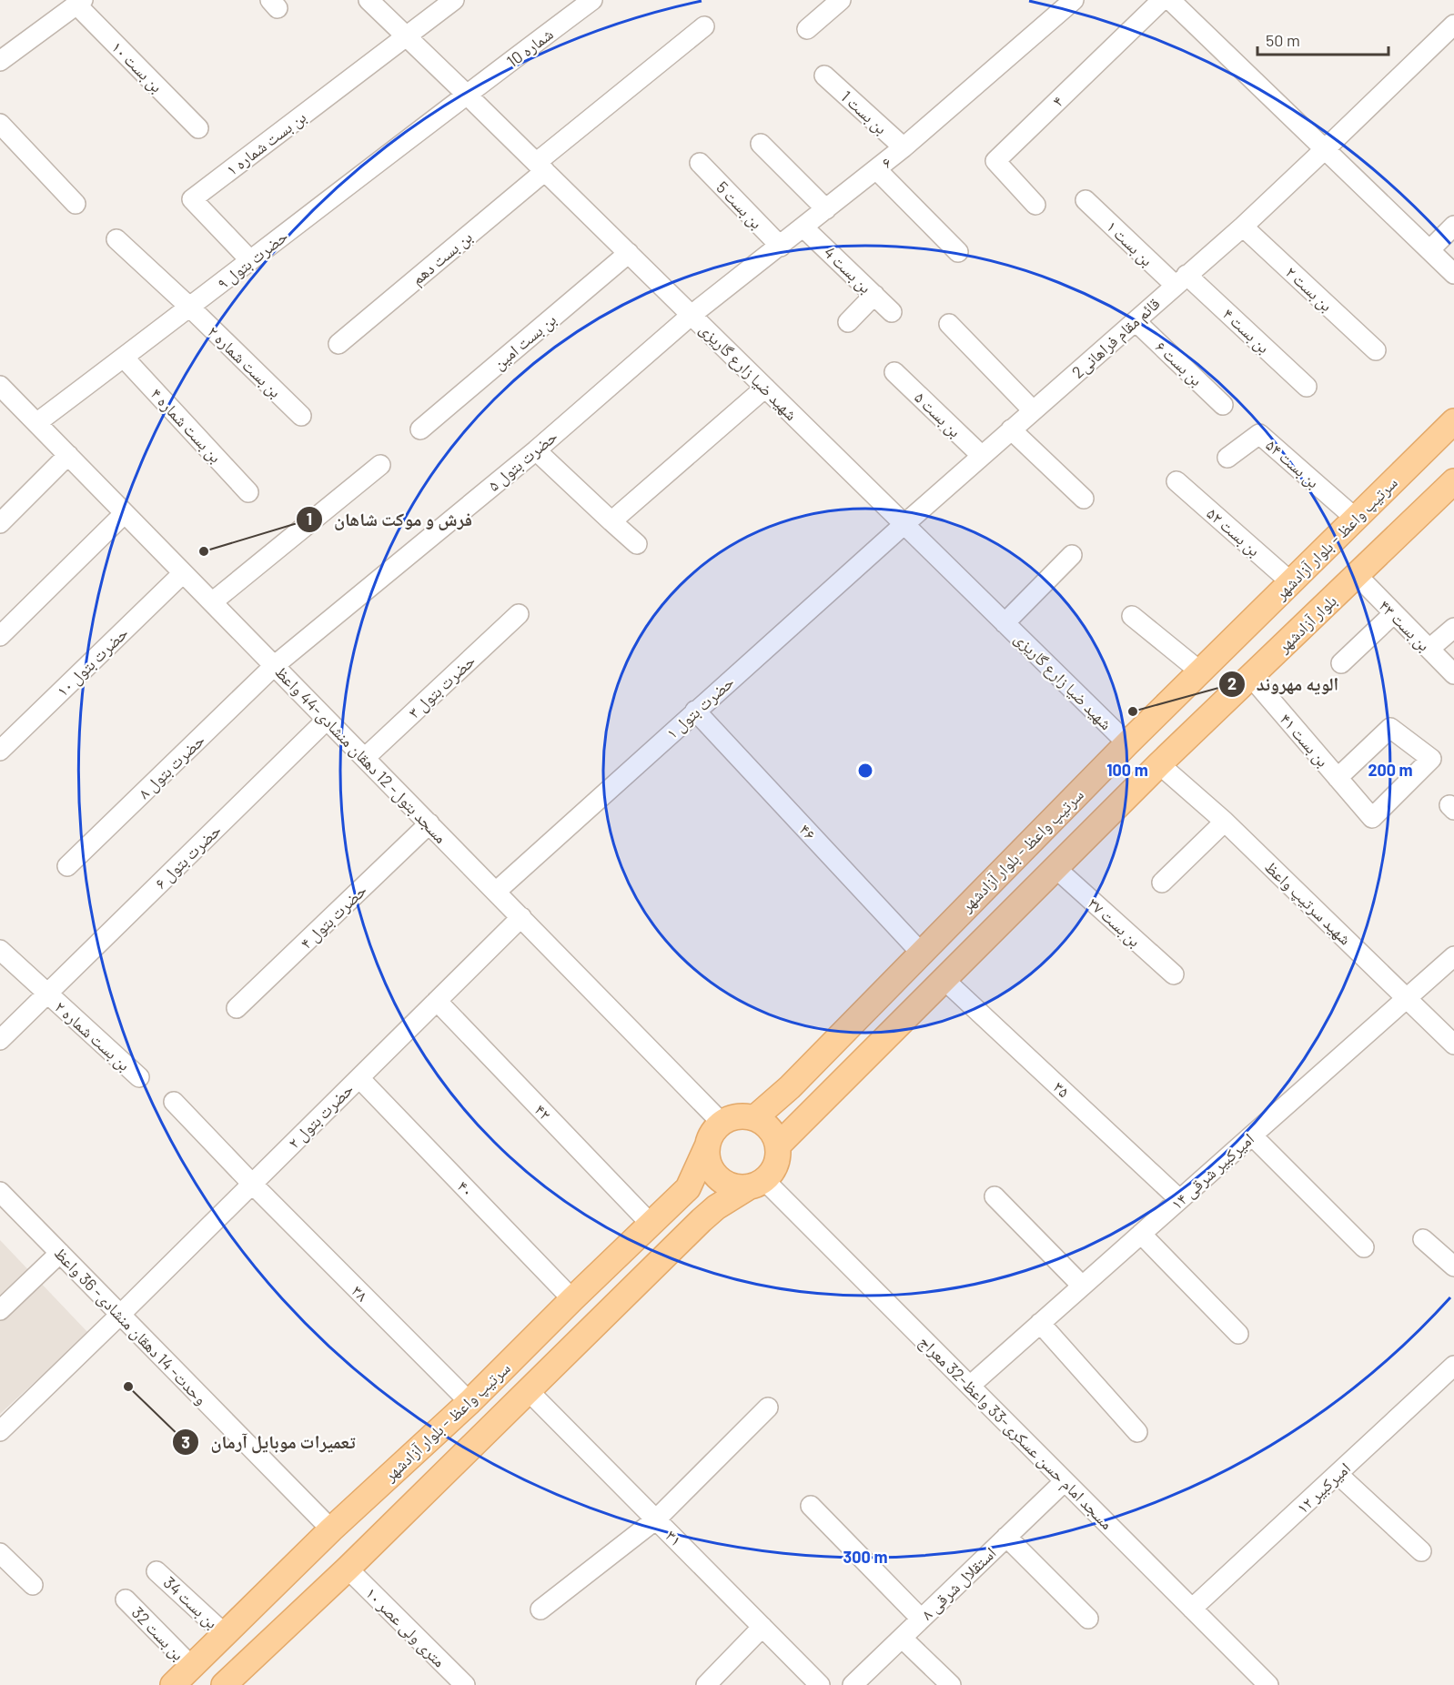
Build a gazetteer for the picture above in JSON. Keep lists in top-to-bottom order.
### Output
{
  "streets": {
    "main road": ["سرتیپ واعظ - بلوار آزادشهر", "بلوار آزادشهر"],
    "street": [
      "شماره 10",
      "بن بست ۱۰",
      "۴",
      "بن بست 1",
      "بن بست شماره ۱",
      "۶",
      "بن بست 5",
      "بن بست ۱",
      "بن بست دهم",
      "حضرت بتول ۹",
      "بن بست 4",
      "بن بست ۲",
      "بن بست ۴",
      "2قائم مقام فراهانی",
      "بن بست امین",
      "بن بست شماره ۲",
      "بن بست ۶",
      "شهید ضیا زارع گاریزی",
      "بن بست ۵",
      "بن بست شماره ۴",
      "حضرت بتول ۵",
      "بن بست ۵۴",
      "بن بست ۵۲",
      "بن بست ۴۳",
      "حضرت بتول ۱۰",
      "حضرت بتول ۳",
      "حضرت بتول ۱",
      "بن بست ۴۱",
      "مسجد بتول- 12 دهقان منشادی-44 واعظ",
      "حضرت بتول ۸",
      "۴۶",
      "حضرت بتول ۶",
      "شهید سرتیپ واعظ",
      "حضرت بتول ۴",
      "بن بست ۳۷",
      "۳۵",
      "۴۲",
      "حضرت بتول ۲",
      "۱۴ امیرکبیر شرقی",
      "۴۰",
      "۳۸",
      "وحدت- 14 دهقان منشادی- 36 واعظ",
      "مسجد امام حسن عسکری-33 واعظ-32 معراج",
      "امیرکبیر ۱۲",
      "۳۱",
      "استقلال شرقی ۸",
      "بن بست 34",
      "۱۰ متری ولی عصر",
      "بن بست 32"
    ]
  },
  "crossings": [
    ["شماره 10", "حضرت بتول ۹"],
    ["شماره 10", "شهید ضیا زارع گاریزی"],
    ["بن بست 1", "۶"],
    ["بن بست شماره ۱", "حضرت بتول ۹"],
    ["بن بست شماره ۱", "شهید ضیا زارع گاریزی"],
    ["۶", "بن بست 5"],
    ["۶", "بن بست 4"],
    ["۶", "شهید ضیا زارع گاریزی"],
    ["۶", "حضرت بتول ۵"],
    ["بن بست ۱", "بن بست ۴"],
    ["بن بست ۱", "2قائم مقام فراهانی"],
    ["بن بست دهم", "شهید ضیا زارع گاریزی"],
    ["حضرت بتول ۹", "بن بست شماره ۲"],
    ["حضرت بتول ۹", "شهید ضیا زارع گاریزی"],
    ["حضرت بتول ۹", "بن بست شماره ۴"],
    ["حضرت بتول ۹", "مسجد بتول- 12 دهقان منشادی-44 واعظ"],
    ["بن بست ۲", "2قائم مقام فراهانی"],
    ["بن بست ۴", "2قائم مقام فراهانی"],
    ["2قائم مقام فراهانی", "بن بست ۶"],
    ["2قائم مقام فراهانی", "شهید ضیا زارع گاریزی"],
    ["2قائم مقام فراهانی", "بن بست ۵"],
    ["2قائم مقام فراهانی", "حضرت بتول ۱"],
    ["بن بست امین", "شهید ضیا زارع گاریزی"],
    ["بن بست شماره ۲", "حضرت بتول ۶"],
    ["شهید ضیا زارع گاریزی", "حضرت بتول ۵"],
    ["شهید ضیا زارع گاریزی", "سرتیپ واعظ - بلوار آزادشهر"],
    ["شهید ضیا زارع گاریزی", "حضرت بتول ۱"],
    ["حضرت بتول ۵", "مسجد بتول- 12 دهقان منشادی-44 واعظ"],
    ["حضرت بتول ۵", "حضرت بتول ۸"],
    ["بن بست ۵۴", "سرتیپ واعظ - بلوار آزادشهر"],
    ["بن بست ۵۲", "سرتیپ واعظ - بلوار آزادشهر"],
    ["سرتیپ واعظ - بلوار آزادشهر", "مسجد بتول- 12 دهقان منشادی-44 واعظ"],
    ["سرتیپ واعظ - بلوار آزادشهر", "۴۶"],
    ["سرتیپ واعظ - بلوار آزادشهر", "۴۲"],
    ["سرتیپ واعظ - بلوار آزادشهر", "۴۰"],
    ["سرتیپ واعظ - بلوار آزادشهر", "۳۸"],
    ["سرتیپ واعظ - بلوار آزادشهر", "وحدت- 14 دهقان منشادی- 36 واعظ"],
    ["سرتیپ واعظ - بلوار آزادشهر", "مسجد امام حسن عسکری-33 واعظ-32 معراج"],
    ["سرتیپ واعظ - بلوار آزادشهر", "۳۱"],
    ["سرتیپ واعظ - بلوار آزادشهر", "بن بست 34"],
    ["سرتیپ واعظ - بلوار آزادشهر", "۱۰ متری ولی عصر"],
    ["سرتیپ واعظ - بلوار آزادشهر", "بن بست 32"],
    ["بلوار آزادشهر", "بن بست ۴۳"],
    ["بلوار آزادشهر", "بن بست ۴۱"],
    ["بلوار آزادشهر", "شهید سرتیپ واعظ"],
    ["حضرت بتول ۱۰", "مسجد بتول- 12 دهقان منشادی-44 واعظ"],
    ["حضرت بتول ۳", "مسجد بتول- 12 دهقان منشادی-44 واعظ"],
    ["حضرت بتول ۱", "مسجد بتول- 12 دهقان منشادی-44 واعظ"],
    ["حضرت بتول ۱", "۴۶"],
    ["مسجد بتول- 12 دهقان منشادی-44 واعظ", "حضرت بتول ۸"],
    ["مسجد بتول- 12 دهقان منشادی-44 واعظ", "حضرت بتول ۶"],
    ["مسجد بتول- 12 دهقان منشادی-44 واعظ", "حضرت بتول ۴"],
    ["مسجد بتول- 12 دهقان منشادی-44 واعظ", "حضرت بتول ۲"],
    ["مسجد بتول- 12 دهقان منشادی-44 واعظ", "مسجد امام حسن عسکری-33 واعظ-32 معراج"],
    ["شهید سرتیپ واعظ", "۱۴ امیرکبیر شرقی"],
    ["۳۵", "۱۴ امیرکبیر شرقی"],
    ["۴۲", "حضرت بتول ۲"],
    ["حضرت بتول ۲", "۴۰"],
    ["حضرت بتول ۲", "۳۸"],
    ["حضرت بتول ۲", "وحدت- 14 دهقان منشادی- 36 واعظ"],
    ["۱۴ امیرکبیر شرقی", "مسجد امام حسن عسکری-33 واعظ-32 معراج"],
    ["مسجد امام حسن عسکری-33 واعظ-32 معراج", "امیرکبیر ۱۲"],
    ["مسجد امام حسن عسکری-33 واعظ-32 معراج", "استقلال شرقی ۸"]
  ],
  "places": ["فرش و موکت شاهان", "الویه مهروند", "تعمیرات موبایل آرمان"],
  "scale_bar": "50 m",
  "rings": ["100 m", "200 m", "300 m"]
}
